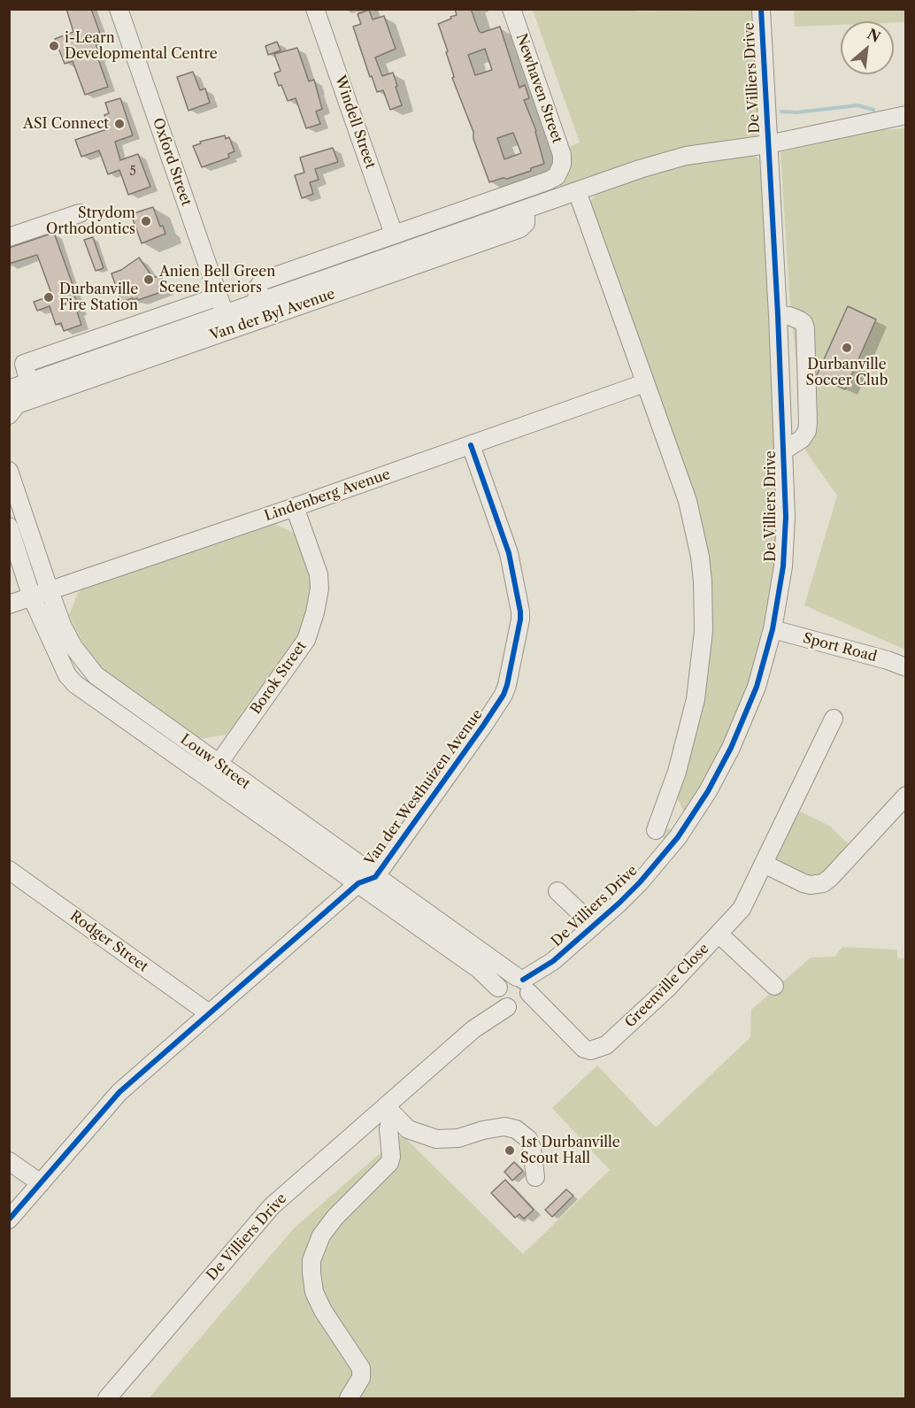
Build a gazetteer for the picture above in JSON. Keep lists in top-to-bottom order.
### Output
{
  "streets": {
    "street": [
      "De Villiers Drive",
      "Newhaven Street",
      "Windell Street",
      "Oxford Street",
      "Van der Byl Avenue",
      "Lindenberg Avenue",
      "Sport Road",
      "Borok Street",
      "Louw Street",
      "Van der Westhuizen Avenue",
      "Rodger Street",
      "Greenville Close"
    ]
  },
  "crossings": [
    ["De Villiers Drive", "Van der Byl Avenue"],
    ["De Villiers Drive", "Sport Road"],
    ["De Villiers Drive", "Louw Street"],
    ["De Villiers Drive", "Greenville Close"],
    ["Newhaven Street", "Van der Byl Avenue"],
    ["Windell Street", "Van der Byl Avenue"],
    ["Oxford Street", "Van der Byl Avenue"],
    ["Lindenberg Avenue", "Borok Street"],
    ["Lindenberg Avenue", "Louw Street"],
    ["Lindenberg Avenue", "Van der Westhuizen Avenue"],
    ["Borok Street", "Louw Street"],
    ["Louw Street", "Van der Westhuizen Avenue"],
    ["Louw Street", "Greenville Close"],
    ["Van der Westhuizen Avenue", "Rodger Street"]
  ],
  "places": [
    "i-Learn Developmental Centre",
    "ASI Connect",
    "Strydom Orthodontics",
    "Anien Bell Green Scene Interiors",
    "Durbanville Fire Station",
    "Durbanville Soccer Club",
    "1st Durbanville Scout Hall"
  ],
  "house_numbers": ["5"],
  "north": "top right"
}
